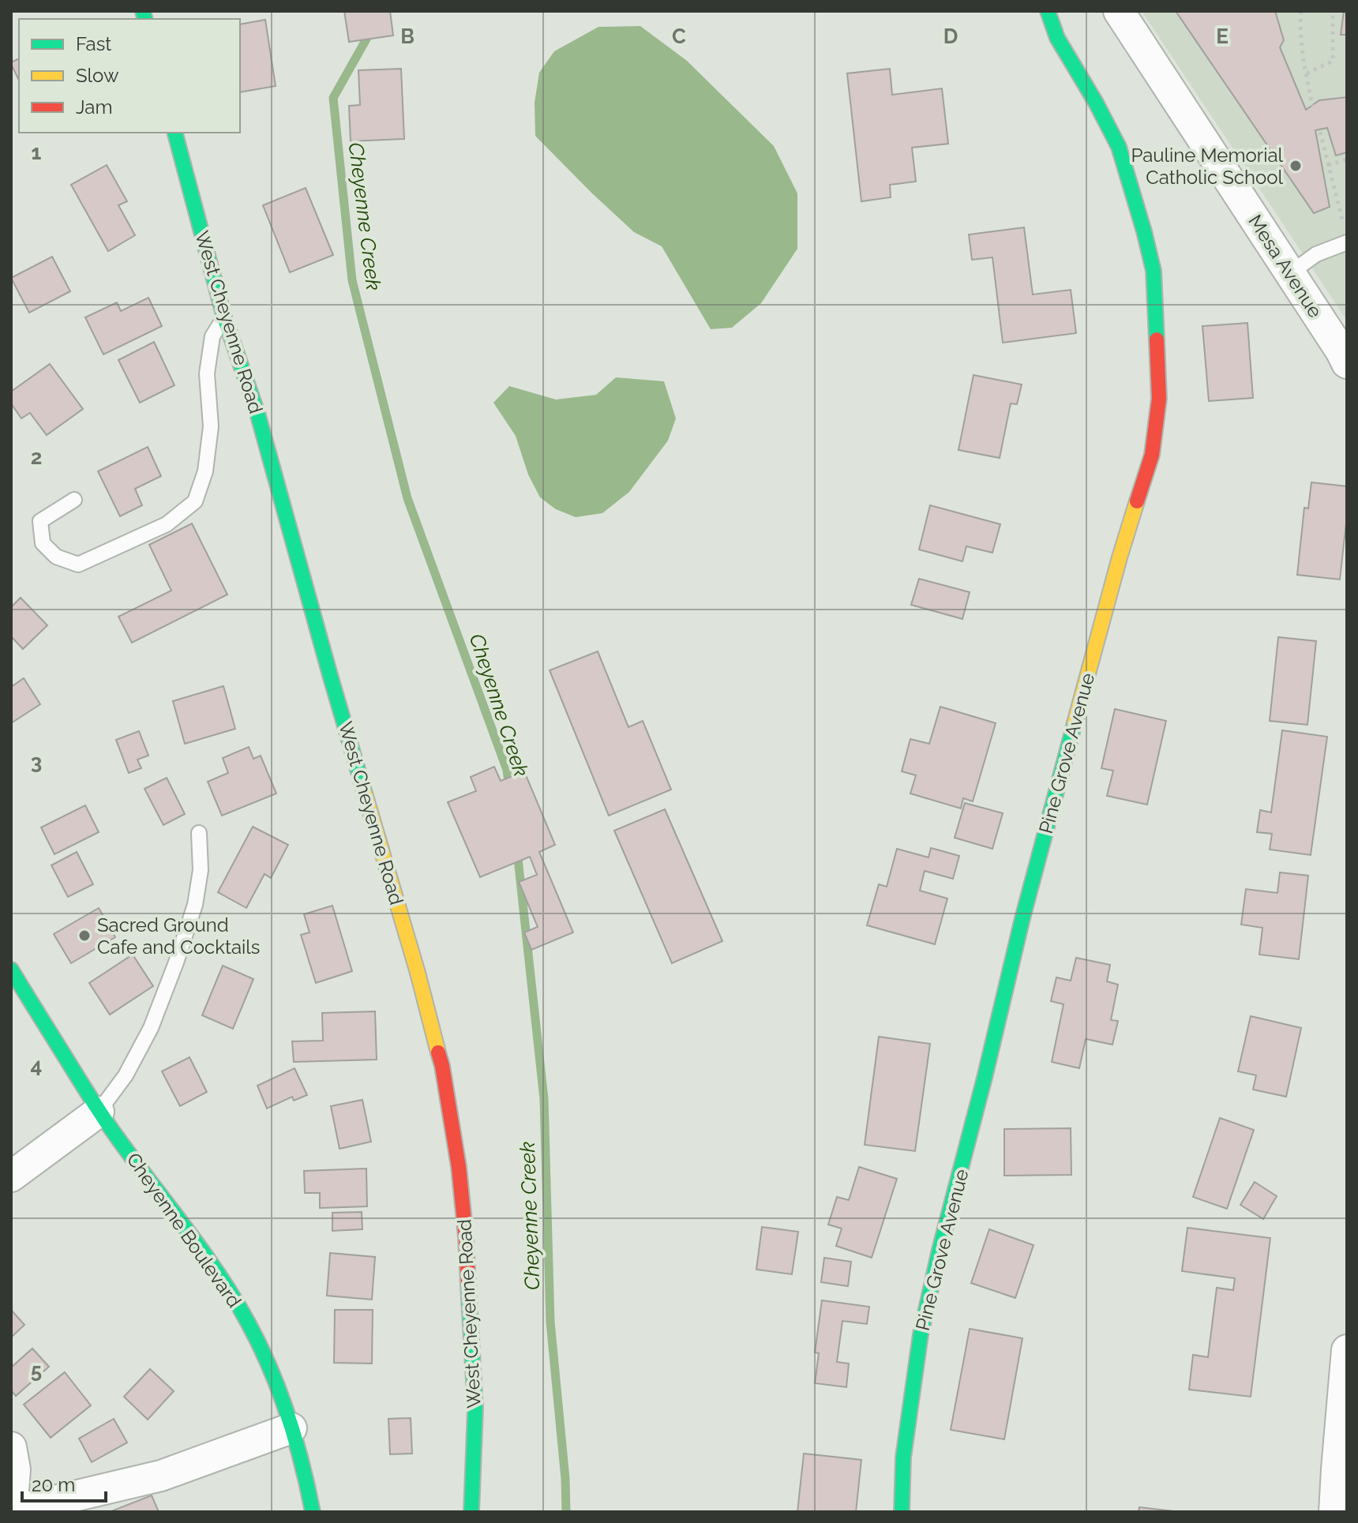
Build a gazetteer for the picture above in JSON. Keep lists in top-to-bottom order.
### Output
{
  "streets": {
    "street": [
      "Mesa Avenue",
      "West Cheyenne Road",
      "Pine Grove Avenue",
      "Cheyenne Boulevard"
    ]
  },
  "water": ["Cheyenne Creek"],
  "places": ["Pauline Memorial Catholic School", "Sacred Ground Cafe and Cocktails"],
  "legend": ["Fast", "Slow", "Jam"],
  "scale_bar": "20 m",
  "grid": {
    "columns": [
      "B",
      "C",
      "D",
      "E"
    ],
    "rows": [
      "1",
      "2",
      "3",
      "4",
      "5"
    ]
  }
}
